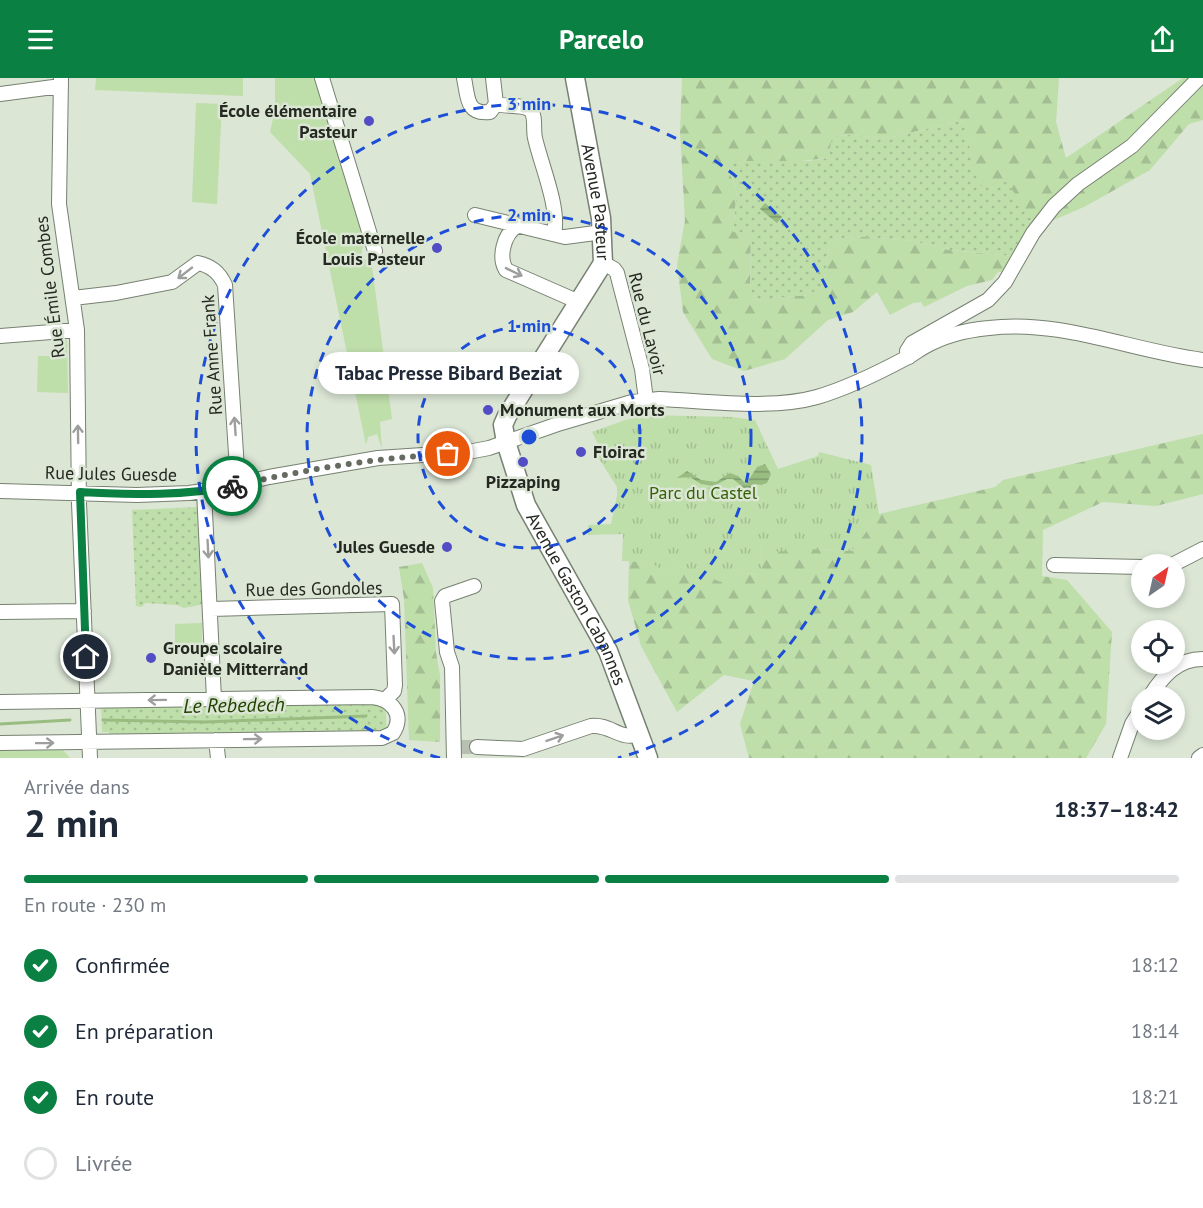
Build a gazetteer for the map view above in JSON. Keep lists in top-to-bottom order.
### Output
{
  "streets": {
    "main road": ["Avenue Pasteur", "Avenue Gaston Cabannes"],
    "street": [
      "Rue Émile Combes",
      "Rue du Lavoir",
      "Rue Anne Frank",
      "Rue Jules Guesde",
      "Rue des Gondoles"
    ]
  },
  "crossings": [
    ["Avenue Pasteur", "Rue du Lavoir"],
    ["Avenue Pasteur", "Rue Jules Guesde"],
    ["Avenue Pasteur", "Avenue Gaston Cabannes"],
    ["Rue Émile Combes", "Rue Anne Frank"],
    ["Rue Émile Combes", "Rue Jules Guesde"],
    ["Rue du Lavoir", "Rue Jules Guesde"],
    ["Rue Anne Frank", "Rue Jules Guesde"],
    ["Rue Jules Guesde", "Avenue Gaston Cabannes"]
  ],
  "water": ["Le Rebedech"],
  "parks": ["Parc du Castel"],
  "places": [
    "École élémentaire Pasteur",
    "École maternelle Louis Pasteur",
    "Monument aux Morts",
    "Floirac",
    "Tabac Presse Bibard Beziat",
    "Pizzaping",
    "Jules Guesde",
    "Groupe scolaire Danièle Mitterrand"
  ],
  "north": "top right",
  "page": {
    "header": "Parcelo",
    "bubble": "Tabac Presse Bibard Beziat",
    "heading": ["2 min", "Arrivée dans", "18:37–18:42"],
    "bar": "En route · 230 m",
    "list": [
      ["Confirmée", "18:12"],
      ["En préparation", "18:14"],
      ["En route", "18:21"],
      "Livrée"
    ]
  },
  "rings": ["3 min", "2 min", "1 min"]
}
